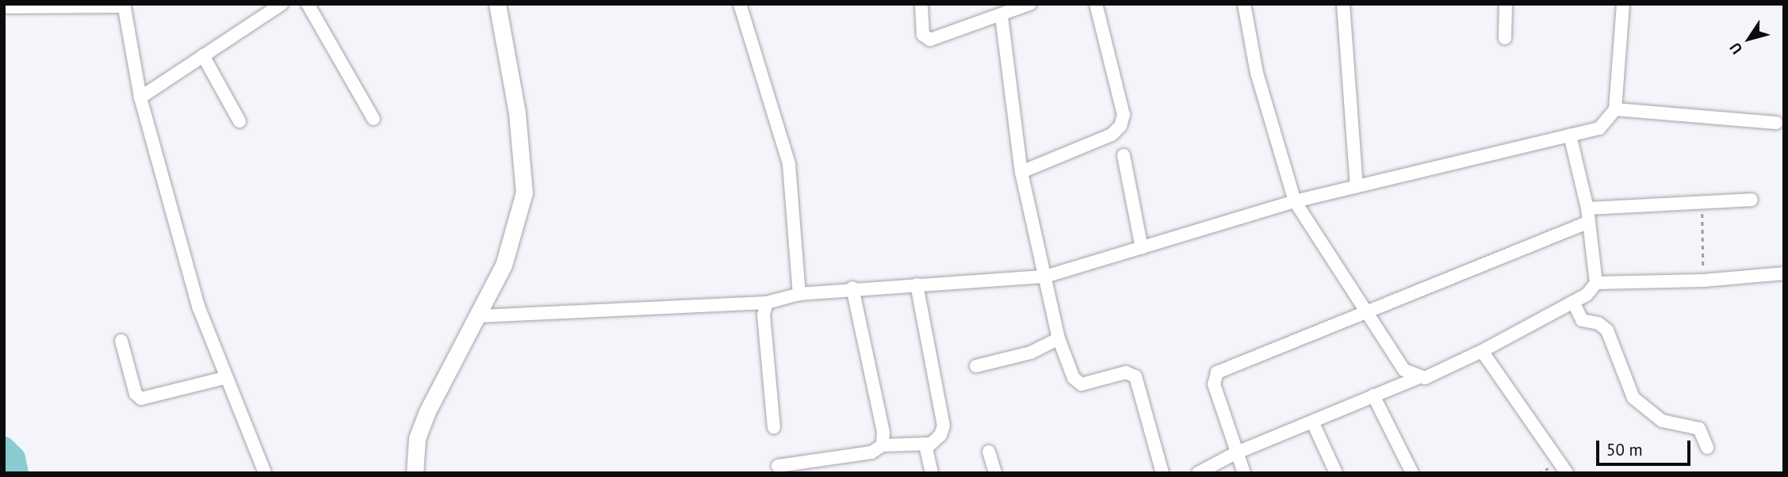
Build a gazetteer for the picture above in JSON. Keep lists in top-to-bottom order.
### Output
{
  "scale_bar": "50 m",
  "north": "bottom left"
}
